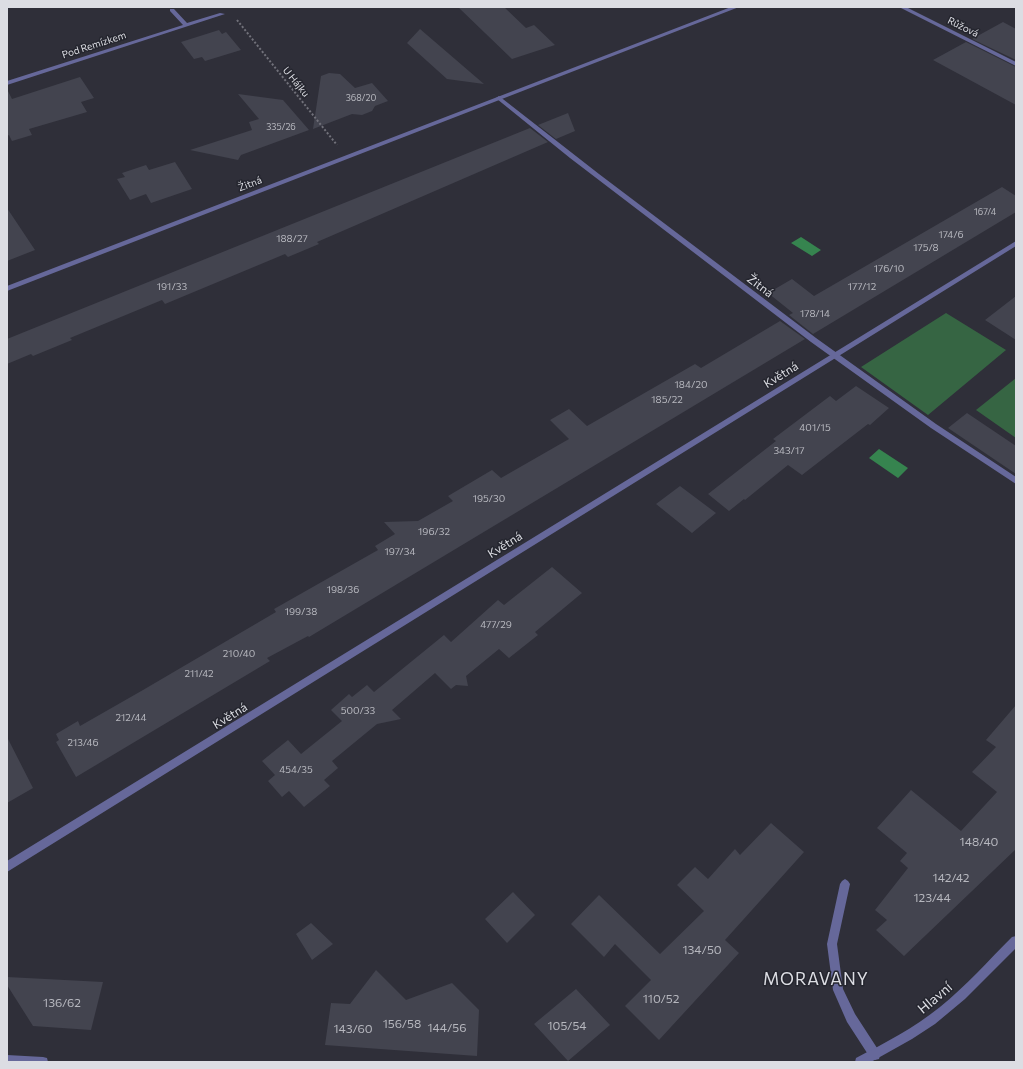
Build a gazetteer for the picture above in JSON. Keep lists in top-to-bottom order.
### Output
{
  "streets": {
    "street": [
      "Růžová",
      "Pod Remízkem",
      "Žitná",
      "Květná",
      "Hlavní"
    ],
    "path": ["U Hájku"]
  },
  "crossings": [
    ["U Hájku", "Žitná"],
    ["Žitná", "Květná"]
  ],
  "districts": ["MORAVANY"],
  "house_numbers": [
    "368/20",
    "335/26",
    "167/4",
    "174/6",
    "188/27",
    "175/8",
    "176/10",
    "191/33",
    "177/12",
    "178/14",
    "184/20",
    "185/22",
    "401/15",
    "343/17",
    "195/30",
    "196/32",
    "197/34",
    "198/36",
    "199/38",
    "477/29",
    "210/40",
    "211/42",
    "500/33",
    "212/44",
    "213/46",
    "454/35",
    "148/40",
    "142/42",
    "123/44",
    "134/50",
    "110/52",
    "136/62",
    "156/58",
    "105/54",
    "144/56",
    "143/60"
  ]
}
